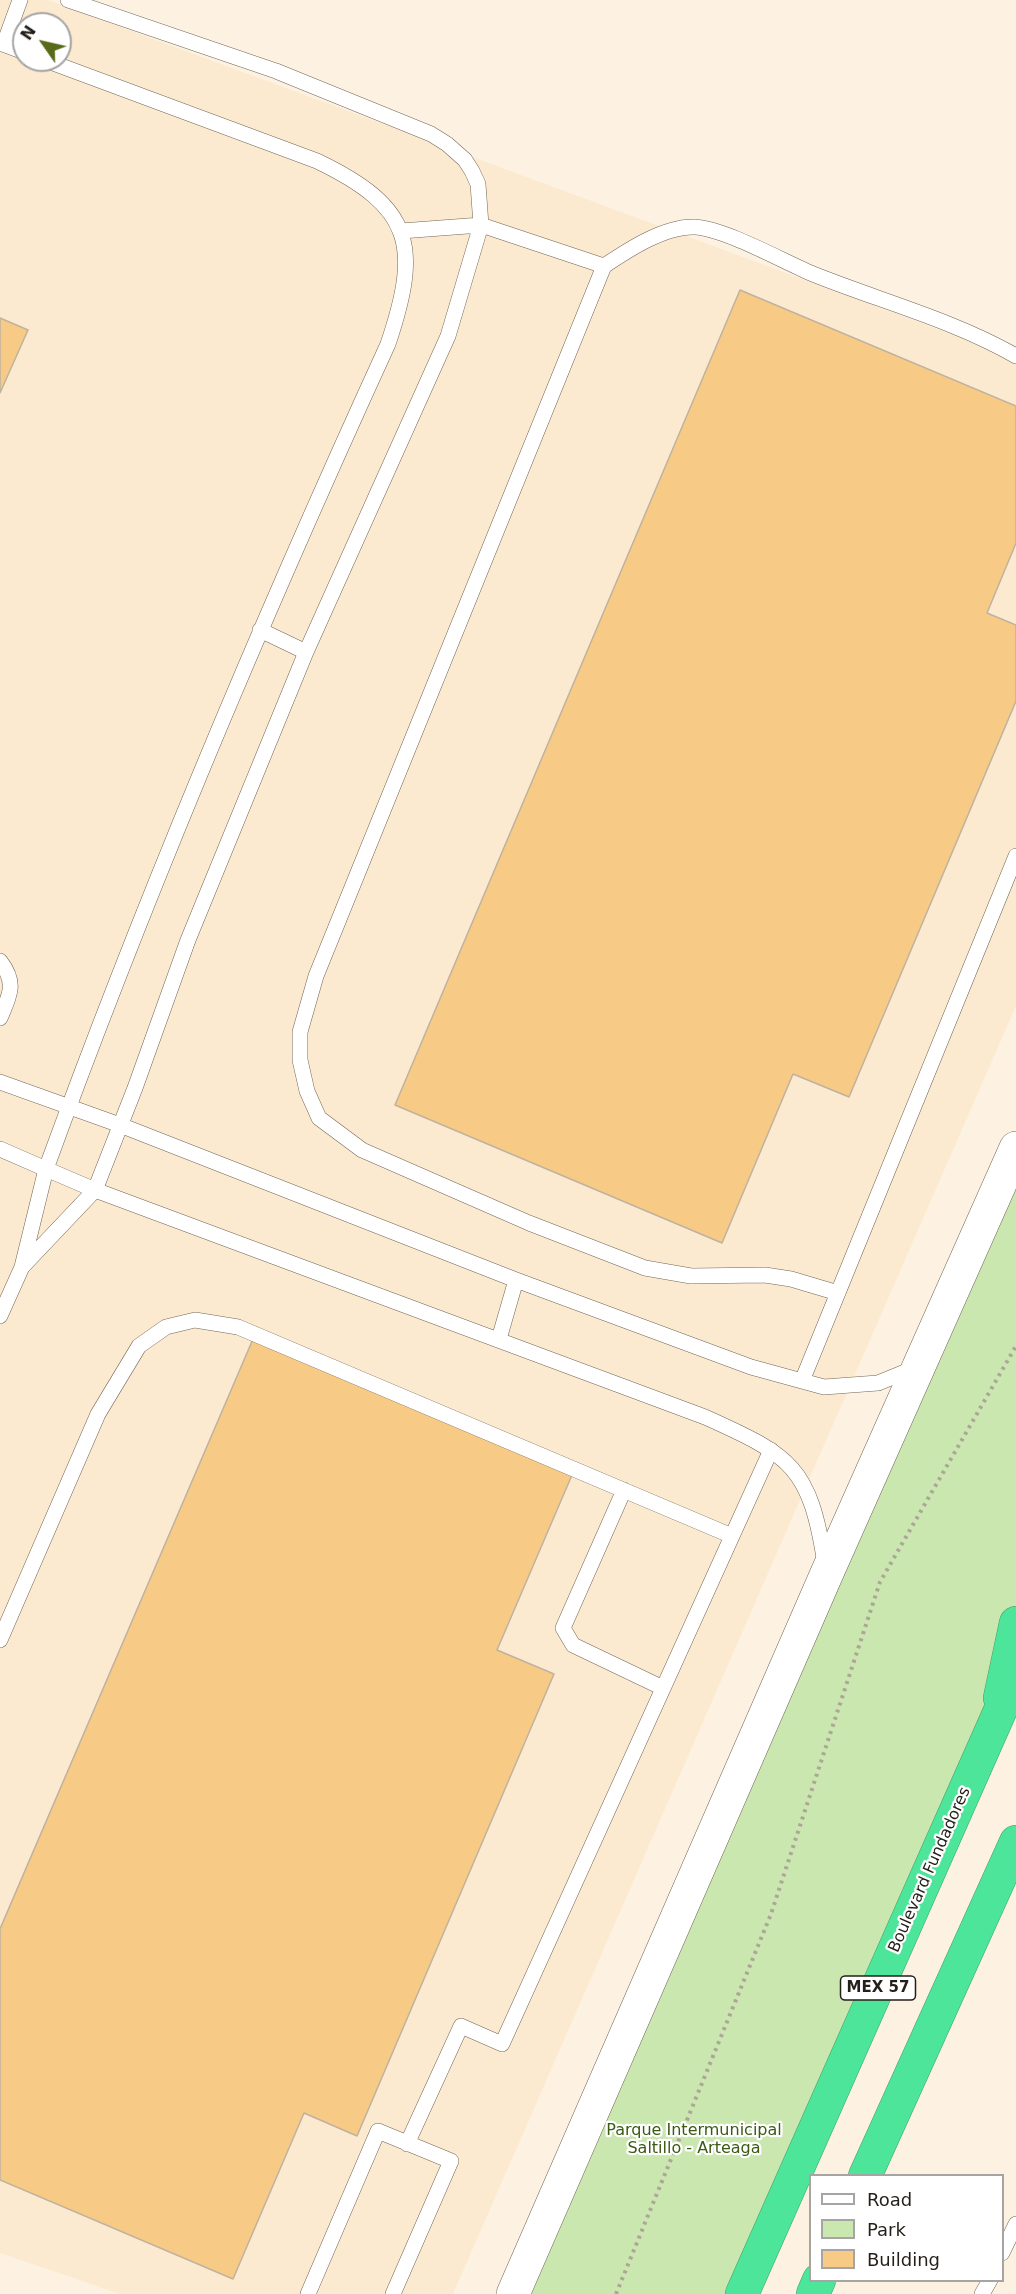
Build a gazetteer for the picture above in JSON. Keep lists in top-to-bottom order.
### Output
{
  "streets": {
    "highway": ["Boulevard Fundadores", "MEX 57"]
  },
  "parks": ["Parque Intermunicipal Saltillo - Arteaga"],
  "legend": ["Road", "Park", "Building"],
  "north": "top left"
}
